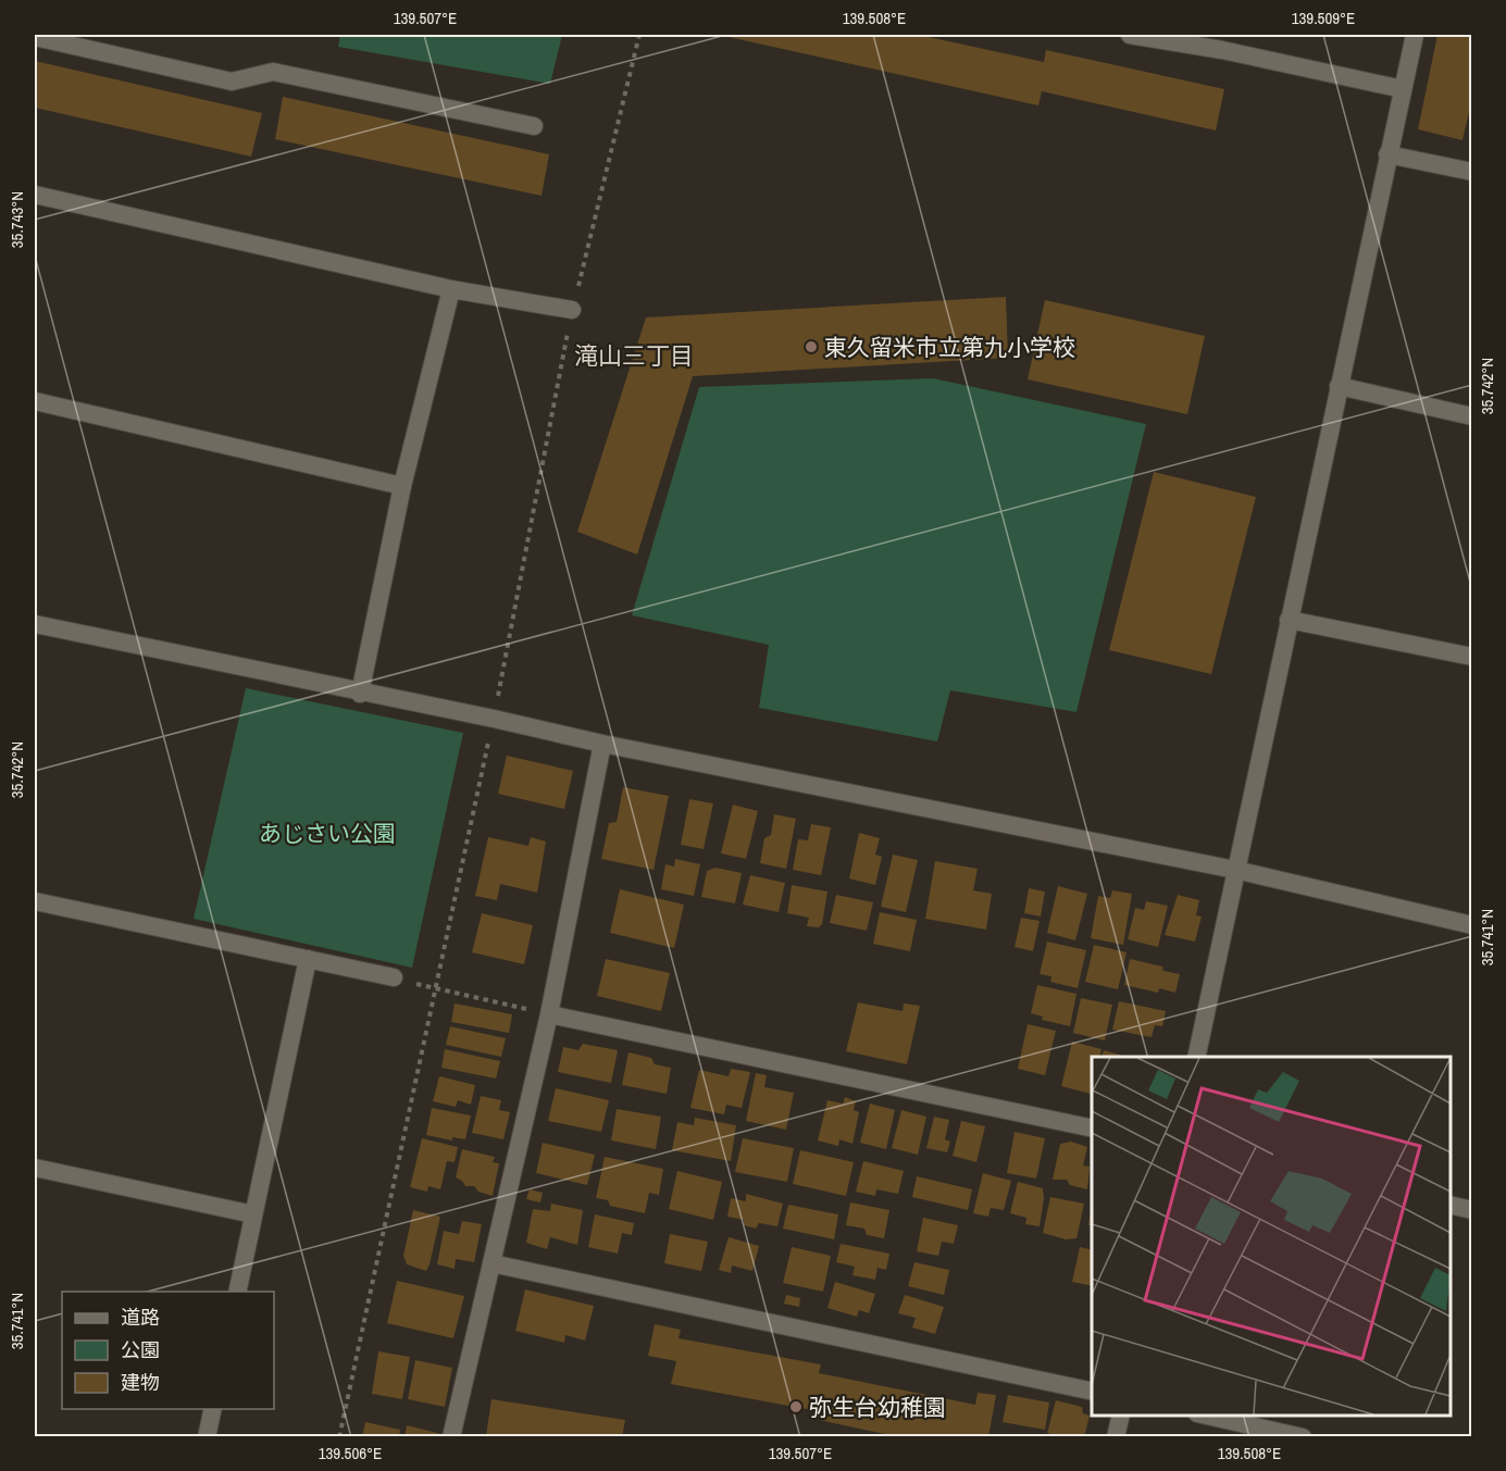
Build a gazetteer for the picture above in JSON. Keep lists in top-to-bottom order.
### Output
{
  "districts": ["滝山三丁目"],
  "parks": ["あじさい公園"],
  "places": ["東久留米市立第九小学校", "弥生台幼稚園"],
  "legend": ["道路", "公園", "建物"],
  "coordinates": [
    "139.507°E",
    "139.508°E",
    "139.509°E",
    "35.743°N",
    "35.742°N",
    "35.741°N",
    "139.506°E"
  ]
}
